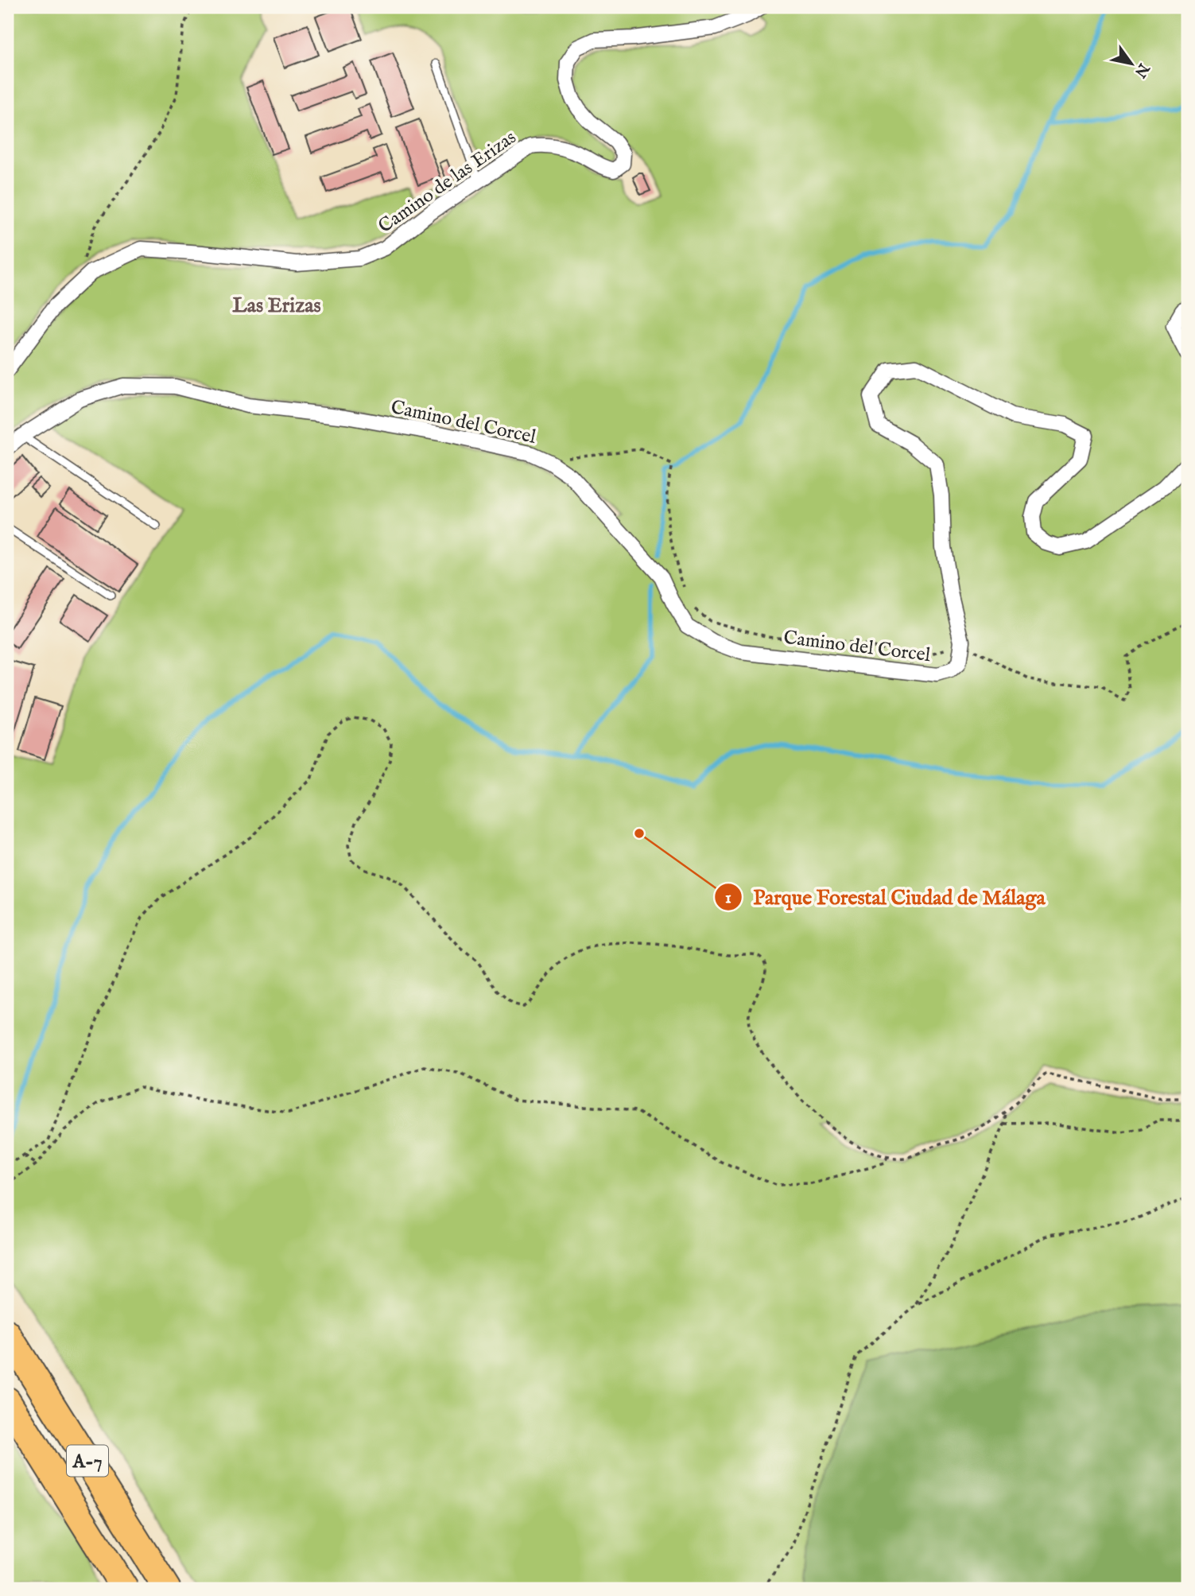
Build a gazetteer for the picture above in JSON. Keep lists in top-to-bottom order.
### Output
{
  "streets": {
    "highway": ["A-7"],
    "street": ["Camino de las Erizas", "Camino del Corcel"]
  },
  "districts": ["Las Erizas"],
  "places": ["Parque Forestal Ciudad de Málaga"],
  "north": "bottom right"
}
